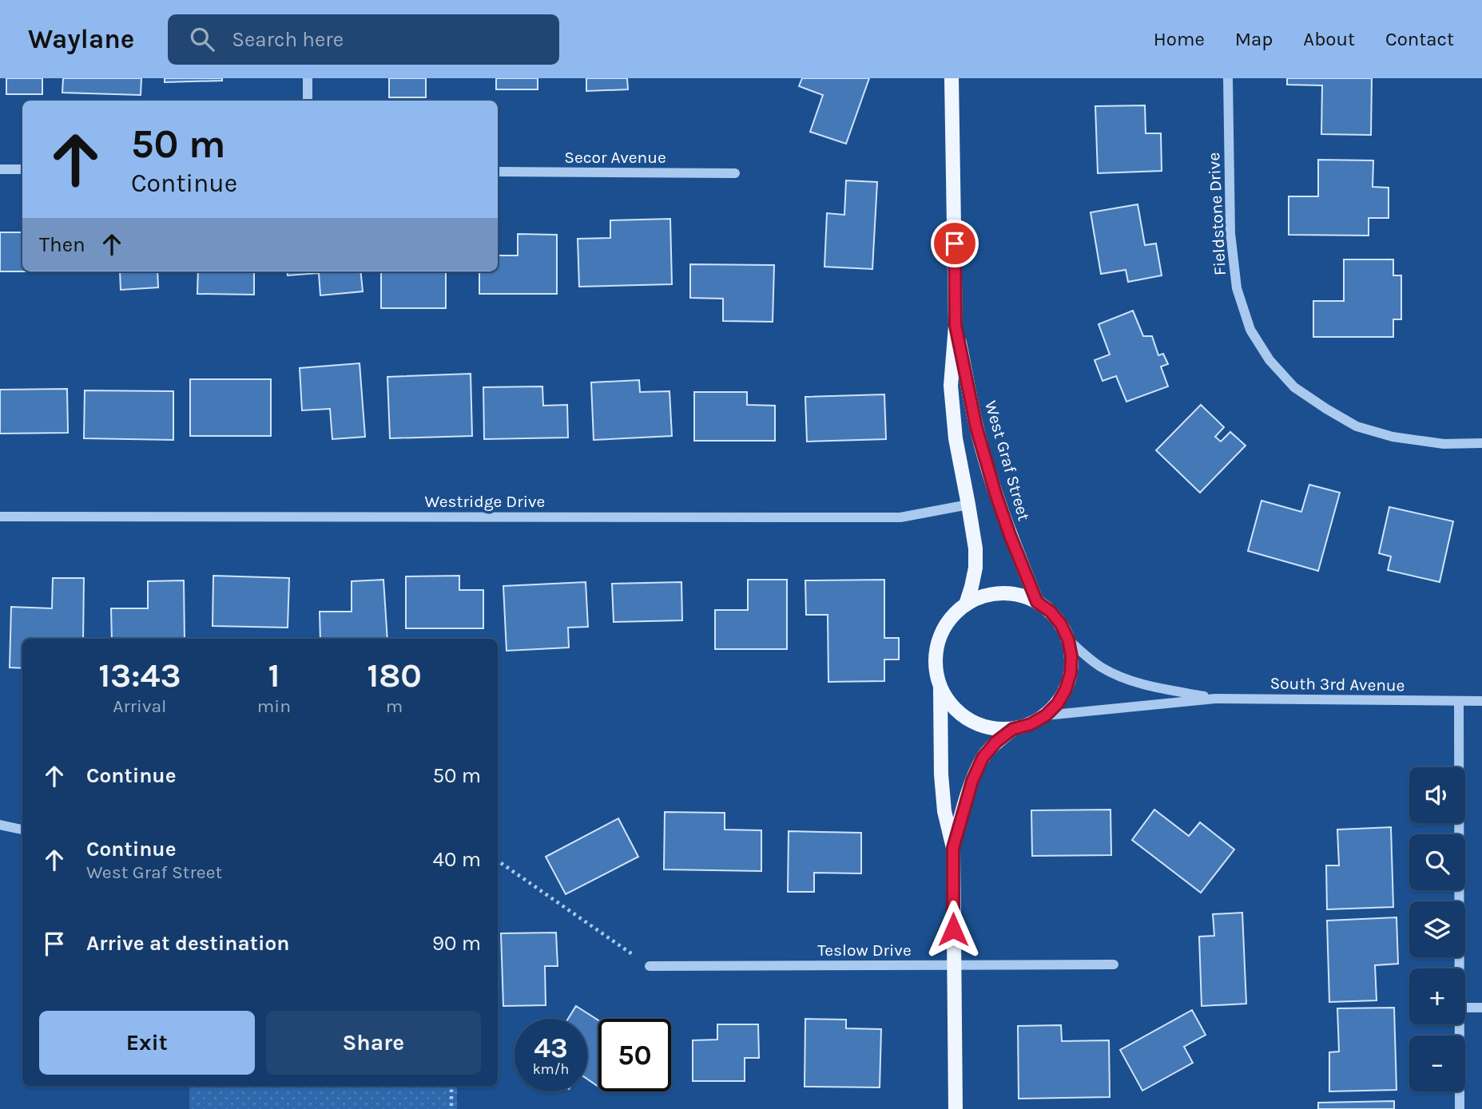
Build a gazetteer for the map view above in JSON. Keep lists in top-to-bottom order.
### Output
{
  "streets": {
    "main road": ["West Graf Street"],
    "street": [
      "Secor Avenue",
      "Fieldstone Drive",
      "Westridge Drive",
      "South 3rd Avenue",
      "Teslow Drive"
    ]
  },
  "crossings": [
    ["West Graf Street", "Westridge Drive"],
    ["West Graf Street", "South 3rd Avenue"]
  ],
  "page": {
    "header": "Waylane",
    "search": "Search here",
    "nav": [
      "Home",
      "Map",
      "About",
      "Contact"
    ],
    "turn": ["50 m", "Continue"],
    "then": "Then",
    "eta": [
      "13:43",
      "Arrival",
      "1",
      "min",
      "180",
      "m"
    ],
    "list": [
      {
        "name": "Continue",
        "value": "50 m"
      },
      {
        "name": "Continue",
        "note": "West Graf Street",
        "value": "40 m"
      },
      {
        "name": "Arrive at destination",
        "value": "90 m"
      }
    ],
    "map_buttons": ["+", "−"],
    "buttons": ["Exit", "Share"],
    "speed": "43 km/h",
    "limit": "50"
  }
}
